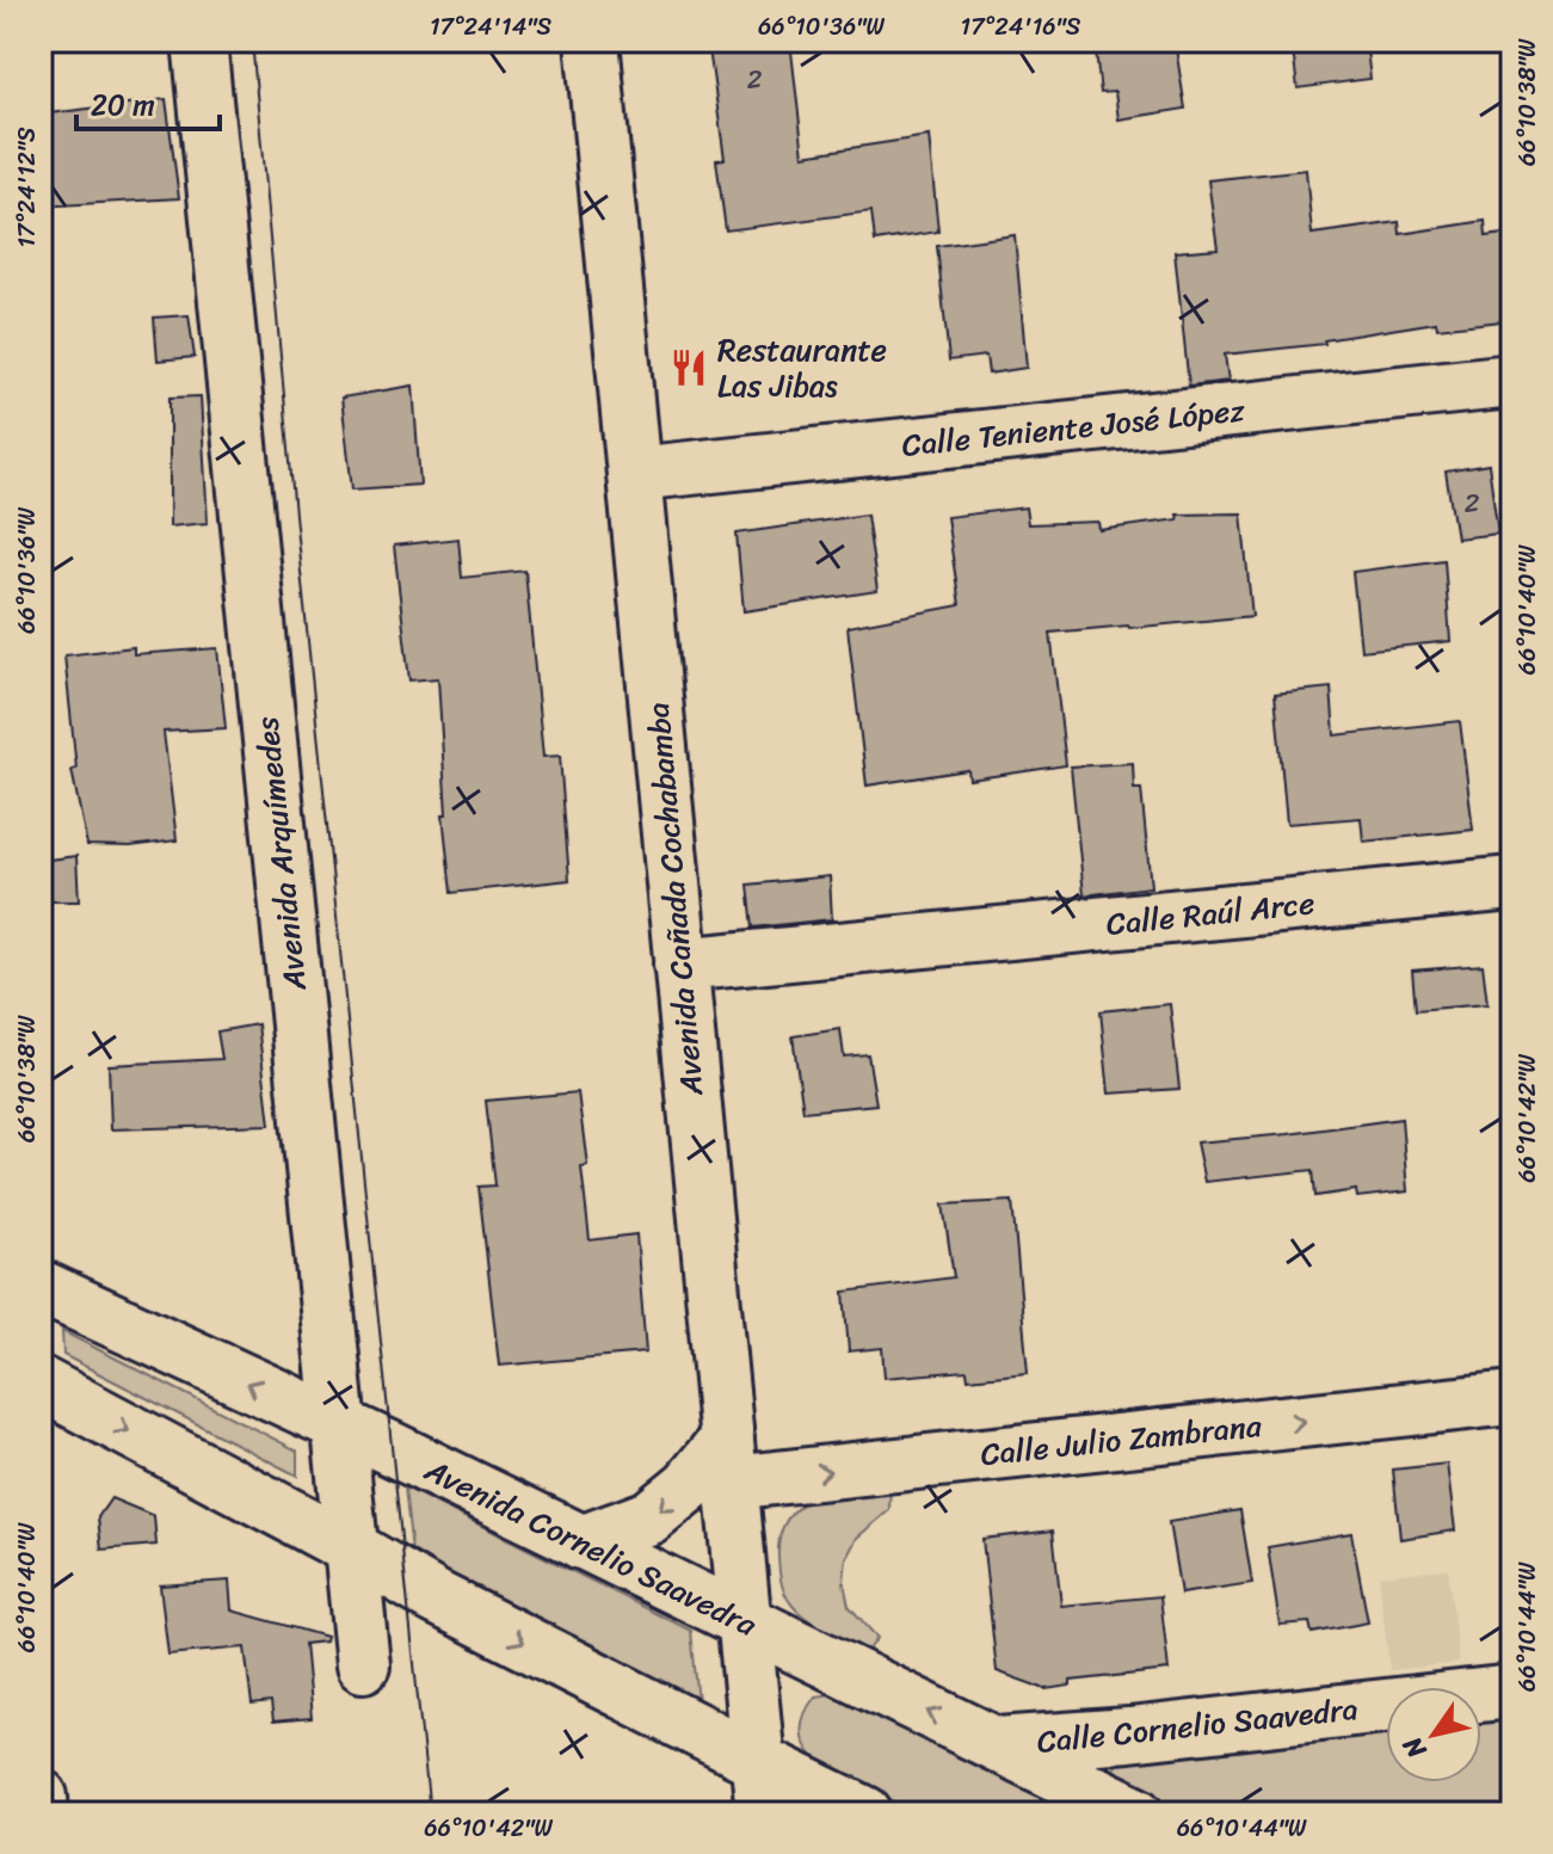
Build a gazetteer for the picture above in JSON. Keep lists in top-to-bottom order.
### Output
{
  "streets": {
    "street": [
      "Calle Teniente José López",
      "Avenida Arquímedes",
      "Avenida Cañada Cochabamba",
      "Calle Raúl Arce",
      "Calle Julio Zambrana",
      "Avenida Cornelio Saavedra",
      "Calle Cornelio Saavedra"
    ]
  },
  "crossings": [
    ["Calle Teniente José López", "Avenida Cañada Cochabamba"],
    ["Avenida Arquímedes", "Avenida Cornelio Saavedra"],
    ["Avenida Cañada Cochabamba", "Calle Raúl Arce"],
    ["Avenida Cañada Cochabamba", "Calle Julio Zambrana"],
    ["Avenida Cañada Cochabamba", "Avenida Cornelio Saavedra"],
    ["Avenida Cornelio Saavedra", "Calle Cornelio Saavedra"]
  ],
  "one_way": ["Calle Julio Zambrana"],
  "places": {
    "restaurant": ["Restaurante Las Jibas"]
  },
  "house_numbers": ["2", "2"],
  "scale_bar": "20 m",
  "north": "bottom left",
  "coordinates": [
    "17°24'14\"S",
    "66°10'36\"W",
    "17°24'16\"S",
    "66°10'38\"W",
    "17°24'12\"S",
    "66°10'40\"W",
    "66°10'42\"W",
    "66°10'44\"W"
  ]
}
